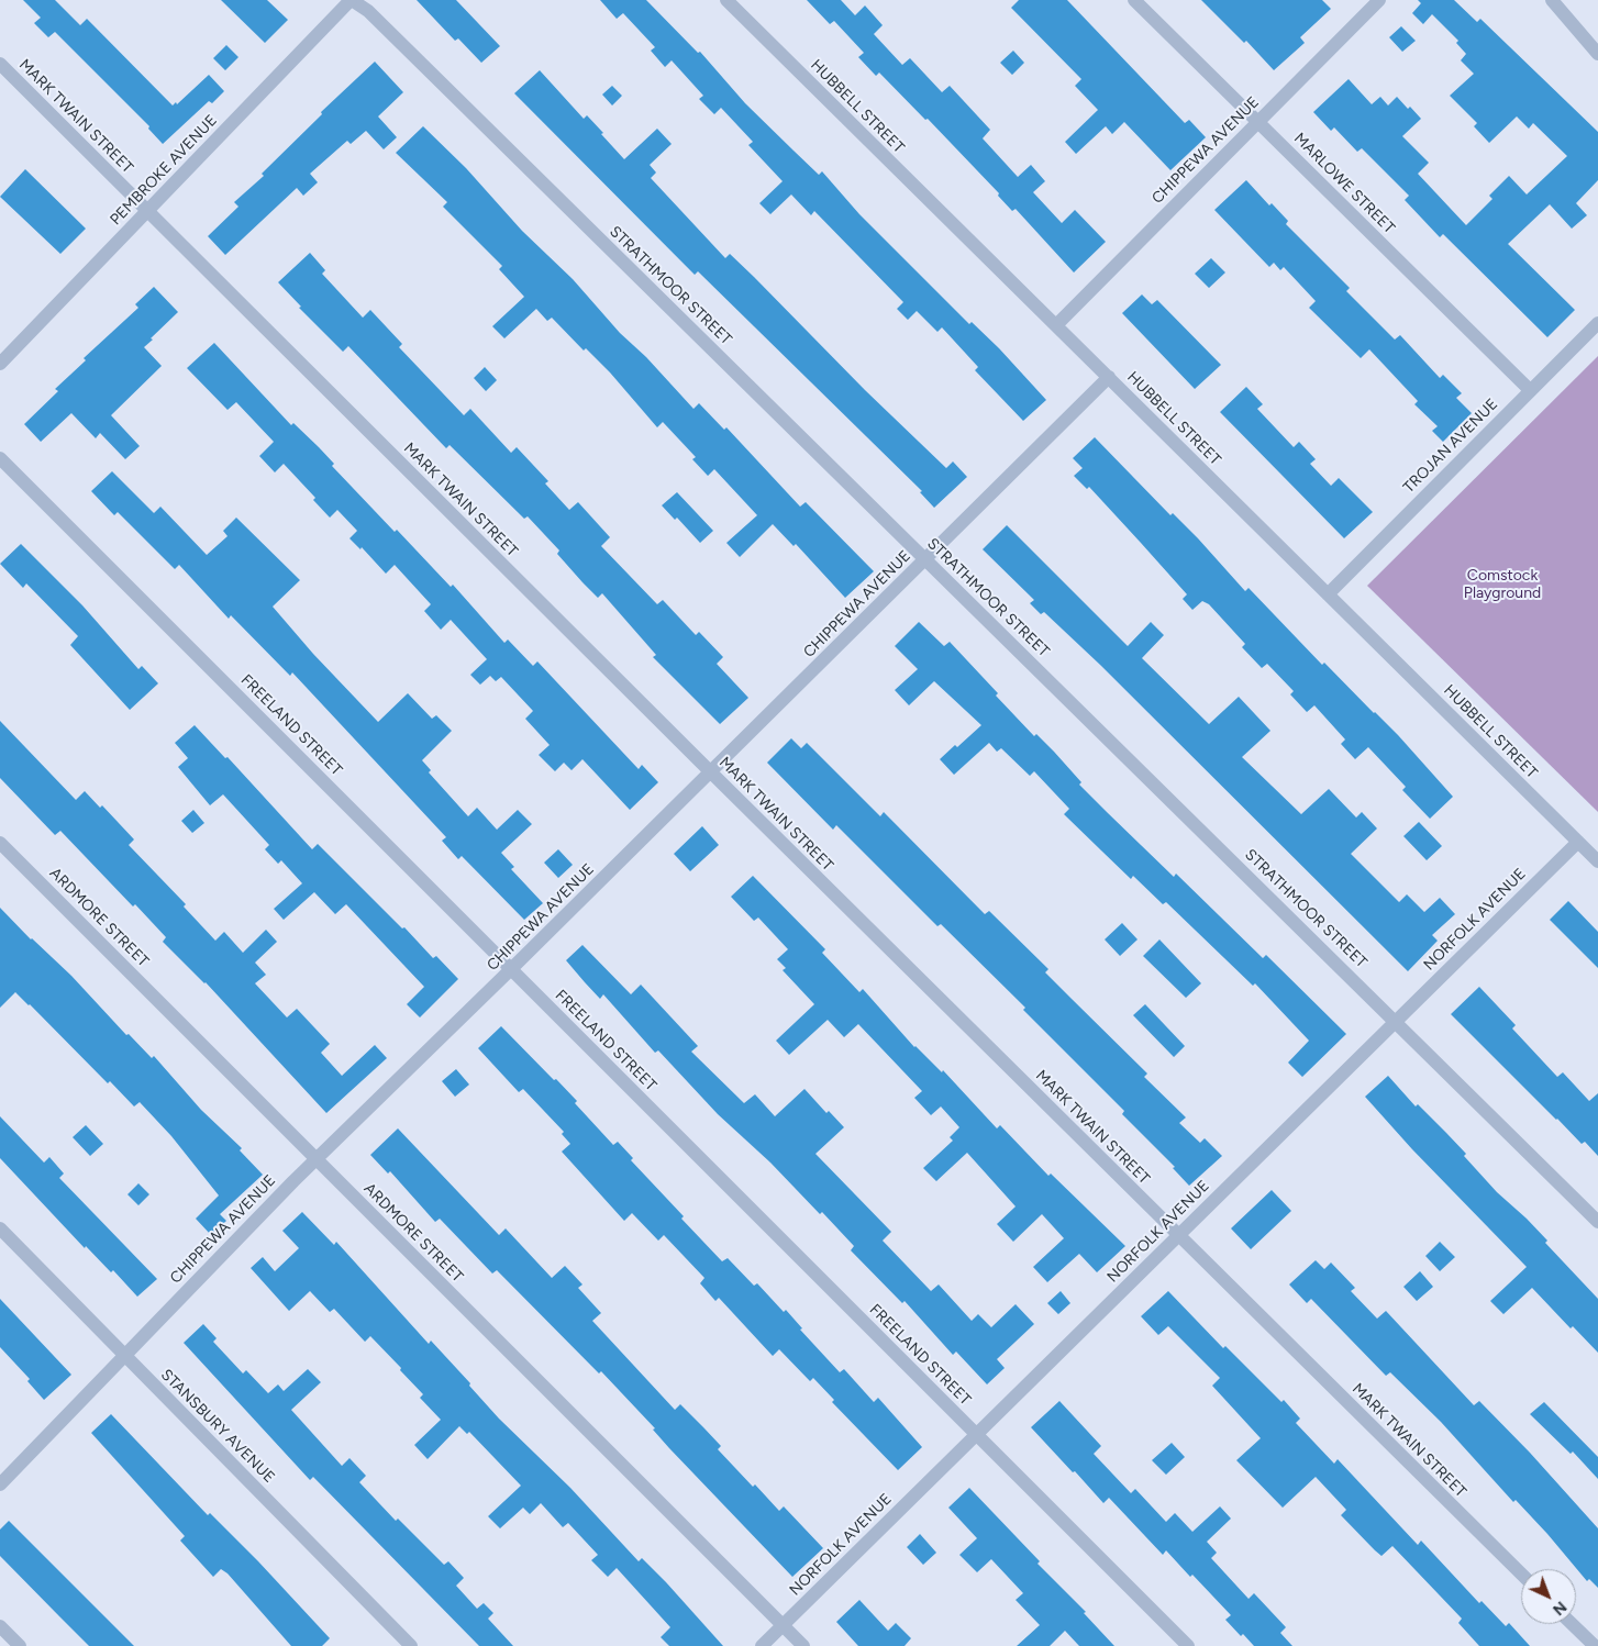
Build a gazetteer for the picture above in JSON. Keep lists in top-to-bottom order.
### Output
{
  "streets": {
    "street": [
      "HUBBELL STREET",
      "MARK TWAIN STREET",
      "CHIPPEWA AVENUE",
      "PEMBROKE AVENUE",
      "MARLOWE STREET",
      "STRATHMOOR STREET",
      "TROJAN AVENUE",
      "FREELAND STREET",
      "ARDMORE STREET",
      "NORFOLK AVENUE",
      "STANSBURY AVENUE"
    ]
  },
  "crossings": [
    ["HUBBELL STREET", "CHIPPEWA AVENUE"],
    ["HUBBELL STREET", "TROJAN AVENUE"],
    ["HUBBELL STREET", "NORFOLK AVENUE"],
    ["MARK TWAIN STREET", "CHIPPEWA AVENUE"],
    ["MARK TWAIN STREET", "PEMBROKE AVENUE"],
    ["MARK TWAIN STREET", "NORFOLK AVENUE"],
    ["CHIPPEWA AVENUE", "MARLOWE STREET"],
    ["CHIPPEWA AVENUE", "STRATHMOOR STREET"],
    ["CHIPPEWA AVENUE", "FREELAND STREET"],
    ["CHIPPEWA AVENUE", "ARDMORE STREET"],
    ["CHIPPEWA AVENUE", "STANSBURY AVENUE"],
    ["PEMBROKE AVENUE", "STRATHMOOR STREET"],
    ["MARLOWE STREET", "TROJAN AVENUE"],
    ["STRATHMOOR STREET", "NORFOLK AVENUE"],
    ["FREELAND STREET", "NORFOLK AVENUE"],
    ["ARDMORE STREET", "NORFOLK AVENUE"]
  ],
  "parks": ["Comstock Playground"],
  "north": "bottom right"
}
